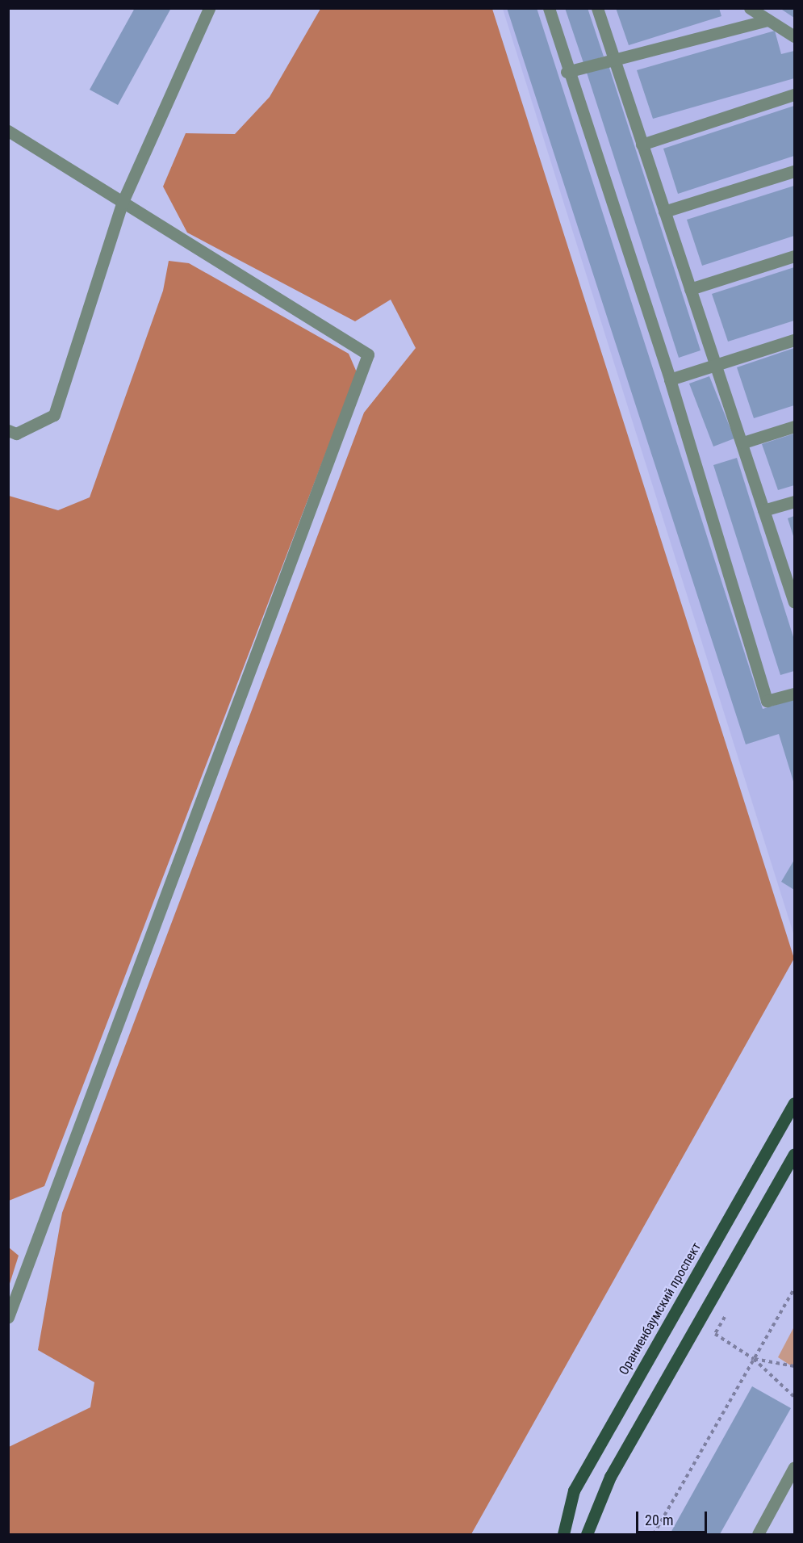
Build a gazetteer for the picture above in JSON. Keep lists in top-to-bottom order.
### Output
{
  "streets": {
    "main road": ["Ораниенбаумский проспект"]
  },
  "scale_bar": "20 m"
}
